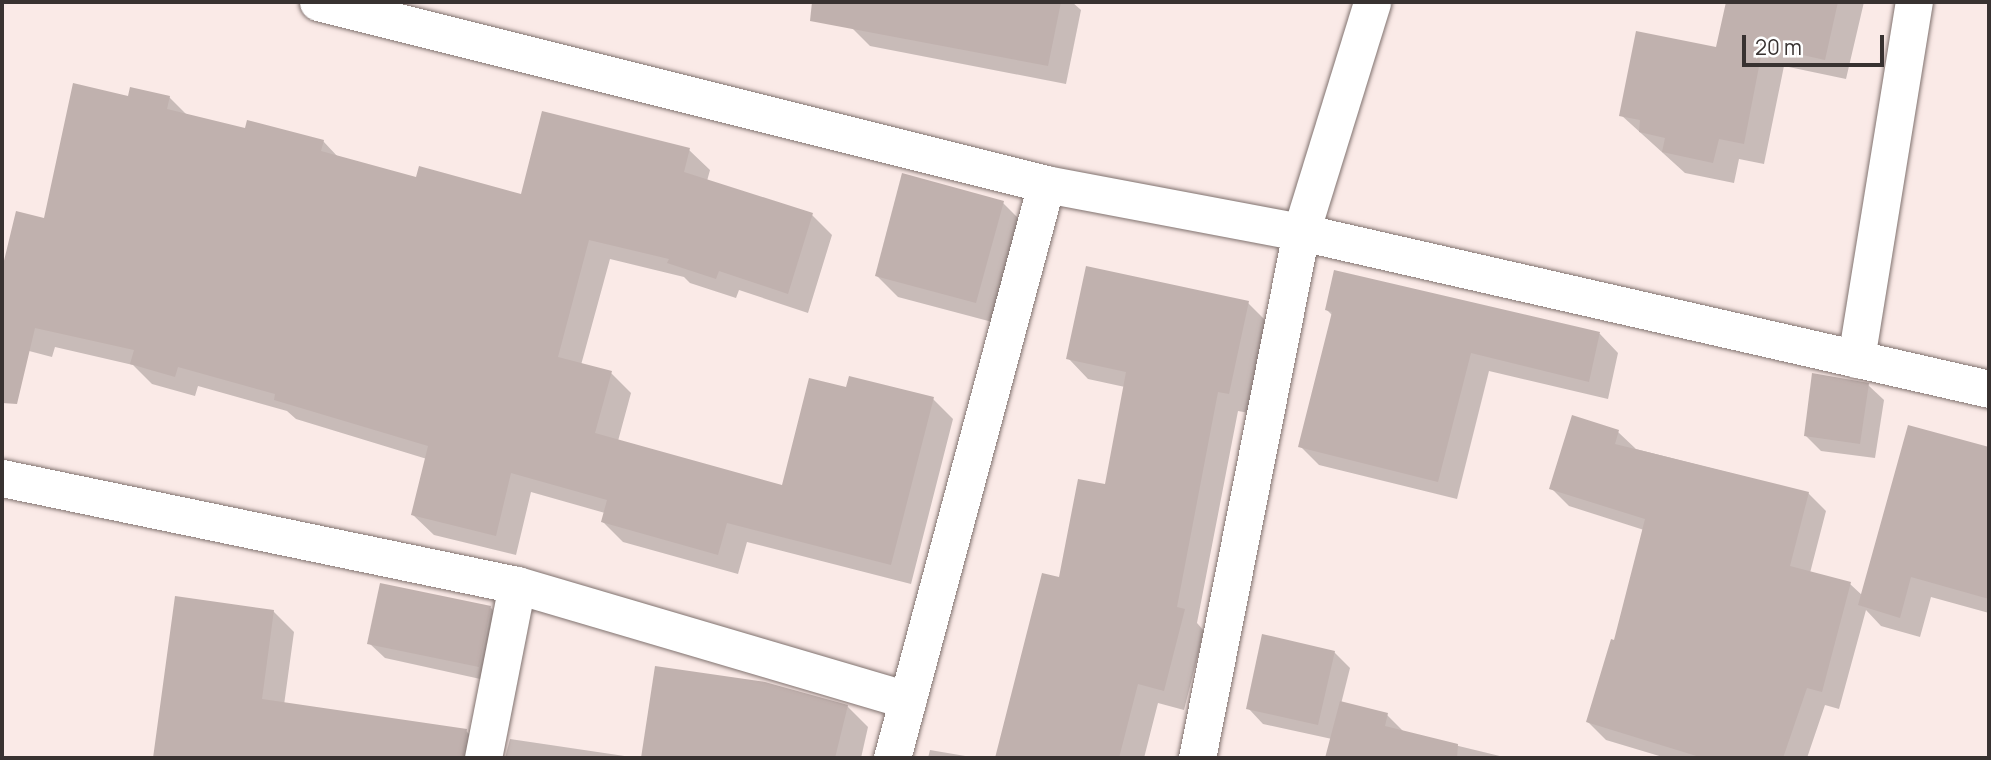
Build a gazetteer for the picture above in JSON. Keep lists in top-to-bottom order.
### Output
{
  "scale_bar": "20 m"
}
